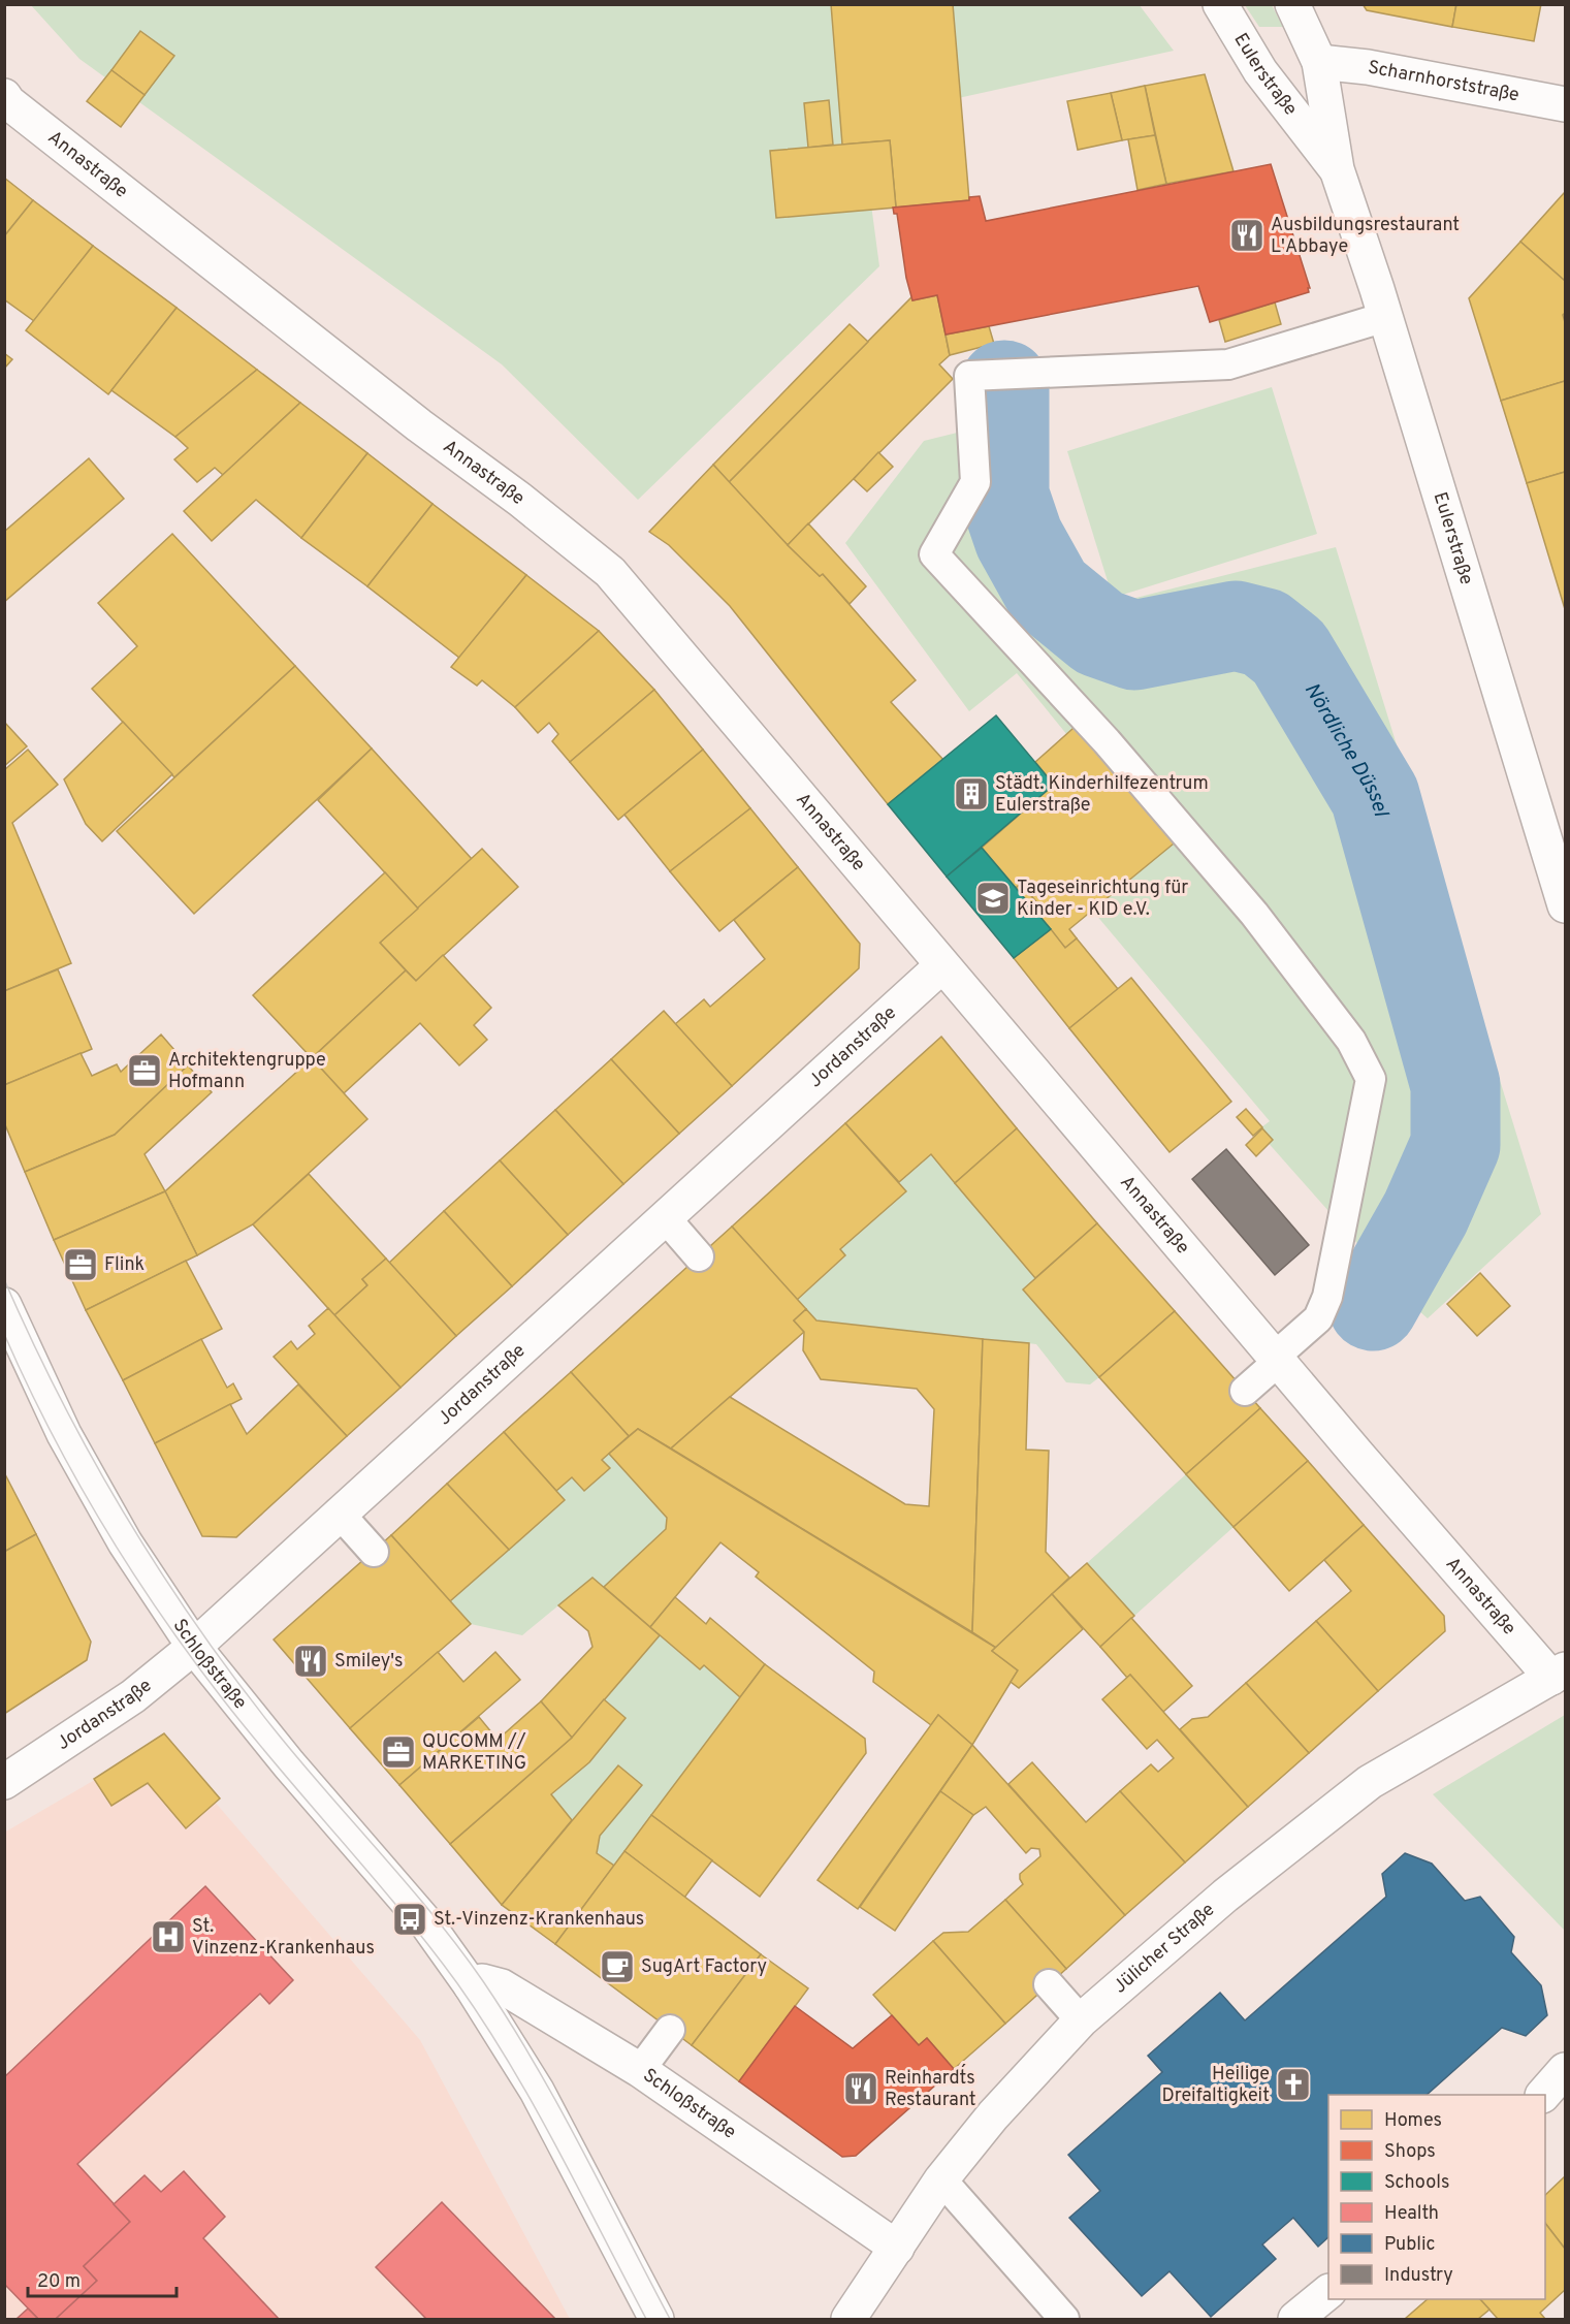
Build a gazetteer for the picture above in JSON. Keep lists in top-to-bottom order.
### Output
{
  "streets": {
    "street": [
      "Eulerstraße",
      "Scharnhorststraße",
      "Annastraße",
      "Jordanstraße",
      "Schloßstraße",
      "Jülicher Straße"
    ]
  },
  "crossings": [
    ["Eulerstraße", "Scharnhorststraße"],
    ["Annastraße", "Jordanstraße"],
    ["Annastraße", "Jülicher Straße"],
    ["Jordanstraße", "Schloßstraße"],
    ["Schloßstraße", "Jülicher Straße"]
  ],
  "water": ["Nördliche Düssel"],
  "places": {
    "restaurant": ["Ausbildungsrestaurant L'Abbaye", "Smiley's", "Reinhardt´s Restaurant"],
    "building": ["Städt. Kinderhilfezentrum Eulerstraße"],
    "school or university": ["Tageseinrichtung für Kinder - KID e.V."],
    "office": ["Architektengruppe Hofmann", "Flink", "QUCOMM // MARKETING"],
    "bus stop": ["St.-Vinzenz-Krankenhaus"],
    "hospital": ["St. Vinzenz-Krankenhaus"],
    "cafe": ["SugArt Factory"],
    "church": ["Heilige Dreifaltigkeit"]
  },
  "legend": [
    "Homes",
    "Shops",
    "Schools",
    "Health",
    "Public",
    "Industry"
  ],
  "scale_bar": "20 m"
}
